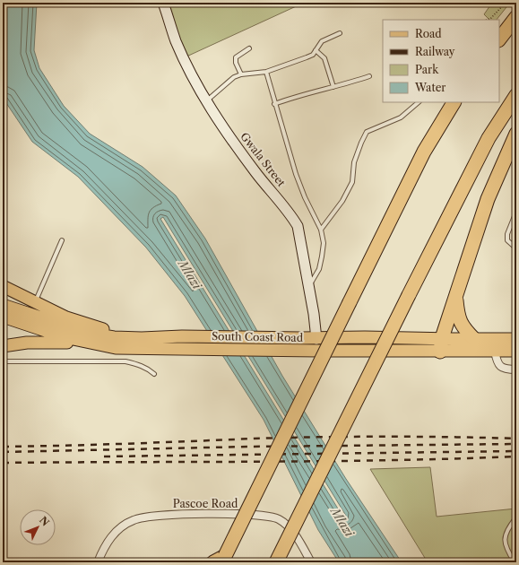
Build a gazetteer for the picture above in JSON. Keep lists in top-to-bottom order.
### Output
{
  "streets": {
    "main road": ["South Coast Road"],
    "street": ["Gwala Street", "Pascoe Road"]
  },
  "crossings": [
    ["Gwala Street", "South Coast Road"]
  ],
  "water": ["Mlazi"],
  "legend": [
    "Road",
    "Railway",
    "Park",
    "Water"
  ],
  "north": "top right"
}
